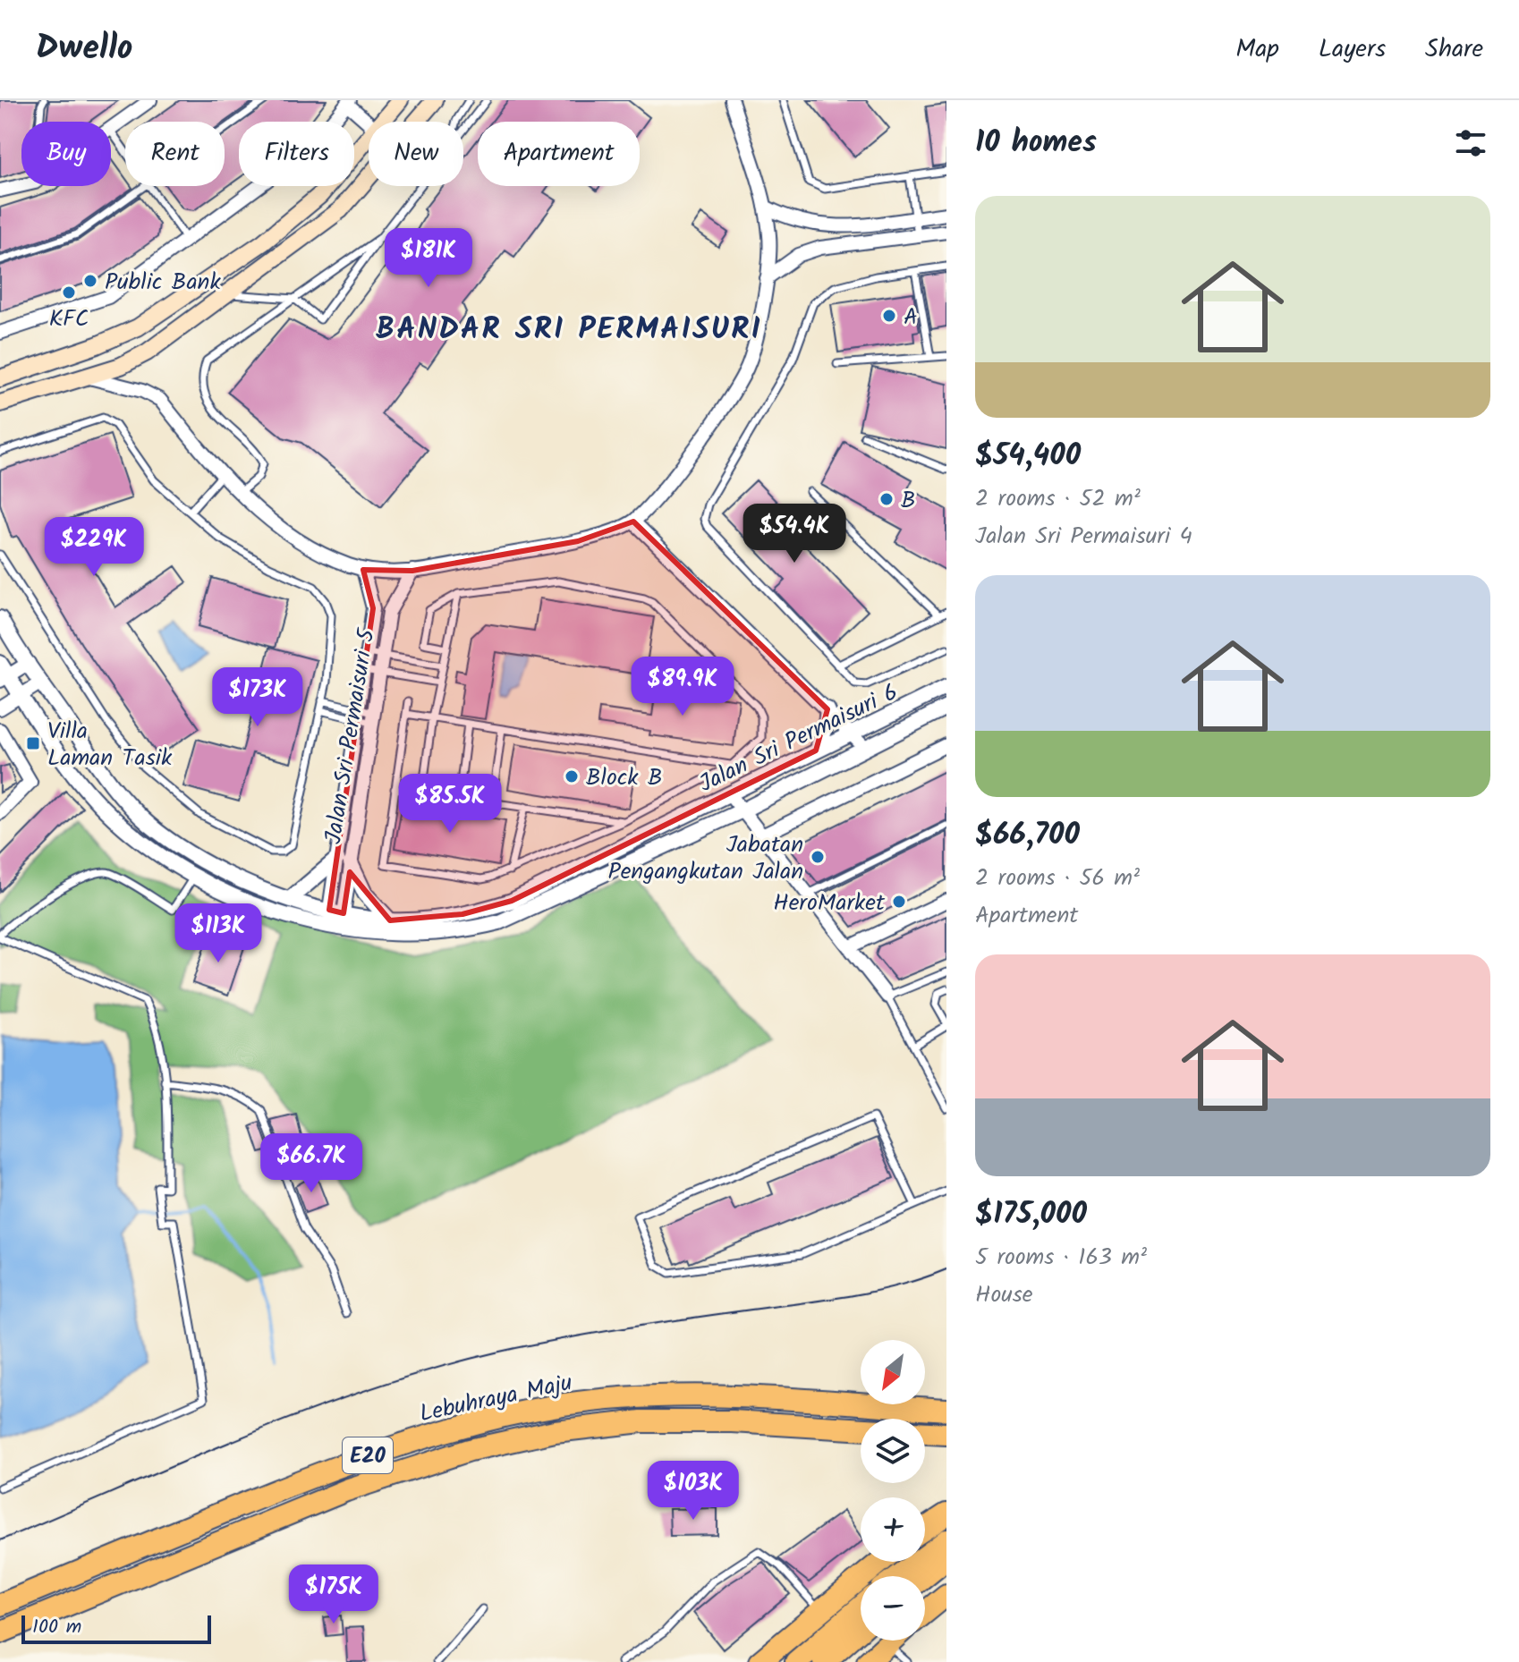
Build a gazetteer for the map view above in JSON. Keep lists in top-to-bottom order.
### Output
{
  "streets": {
    "highway": ["Lebuhraya Maju", "E20"],
    "street": ["Jalan Sri Permaisuri 5", "Jalan Sri Permaisuri 6"]
  },
  "crossings": [
    ["Jalan Sri Permaisuri 5", "Jalan Sri Permaisuri 6"]
  ],
  "districts": ["BANDAR SRI PERMAISURI"],
  "places": {
    "other": [
      "Public Bank",
      "KFC",
      "A",
      "B",
      "Block B",
      "Jabatan Pengangkutan Jalan",
      "HeroMarket"
    ],
    "transit": ["Villa Laman Tasik"]
  },
  "scale_bar": "100 m",
  "north": "bottom left",
  "page": {
    "header": "Dwello",
    "nav": ["Map", "Layers", "Share"],
    "heading": "10 homes",
    "chip": [
      "Buy",
      "Rent",
      "Filters",
      "New",
      "Apartment"
    ],
    "list": [
      {
        "name": "$54,400",
        "note": "2 rooms · 52 m² · Jalan Sri Permaisuri 4"
      },
      {
        "name": "$66,700",
        "note": "2 rooms · 56 m² · Apartment"
      },
      {
        "name": "$175,000",
        "note": "5 rooms · 163 m² · House"
      }
    ],
    "price": [
      "$181K",
      "$54.4K",
      "$229K",
      "$89.9K",
      "$173K",
      "$85.5K",
      "$113K",
      "$66.7K",
      "$103K",
      "$175K"
    ],
    "map_buttons": ["+", "−"],
    "scale": "100 m"
  }
}
